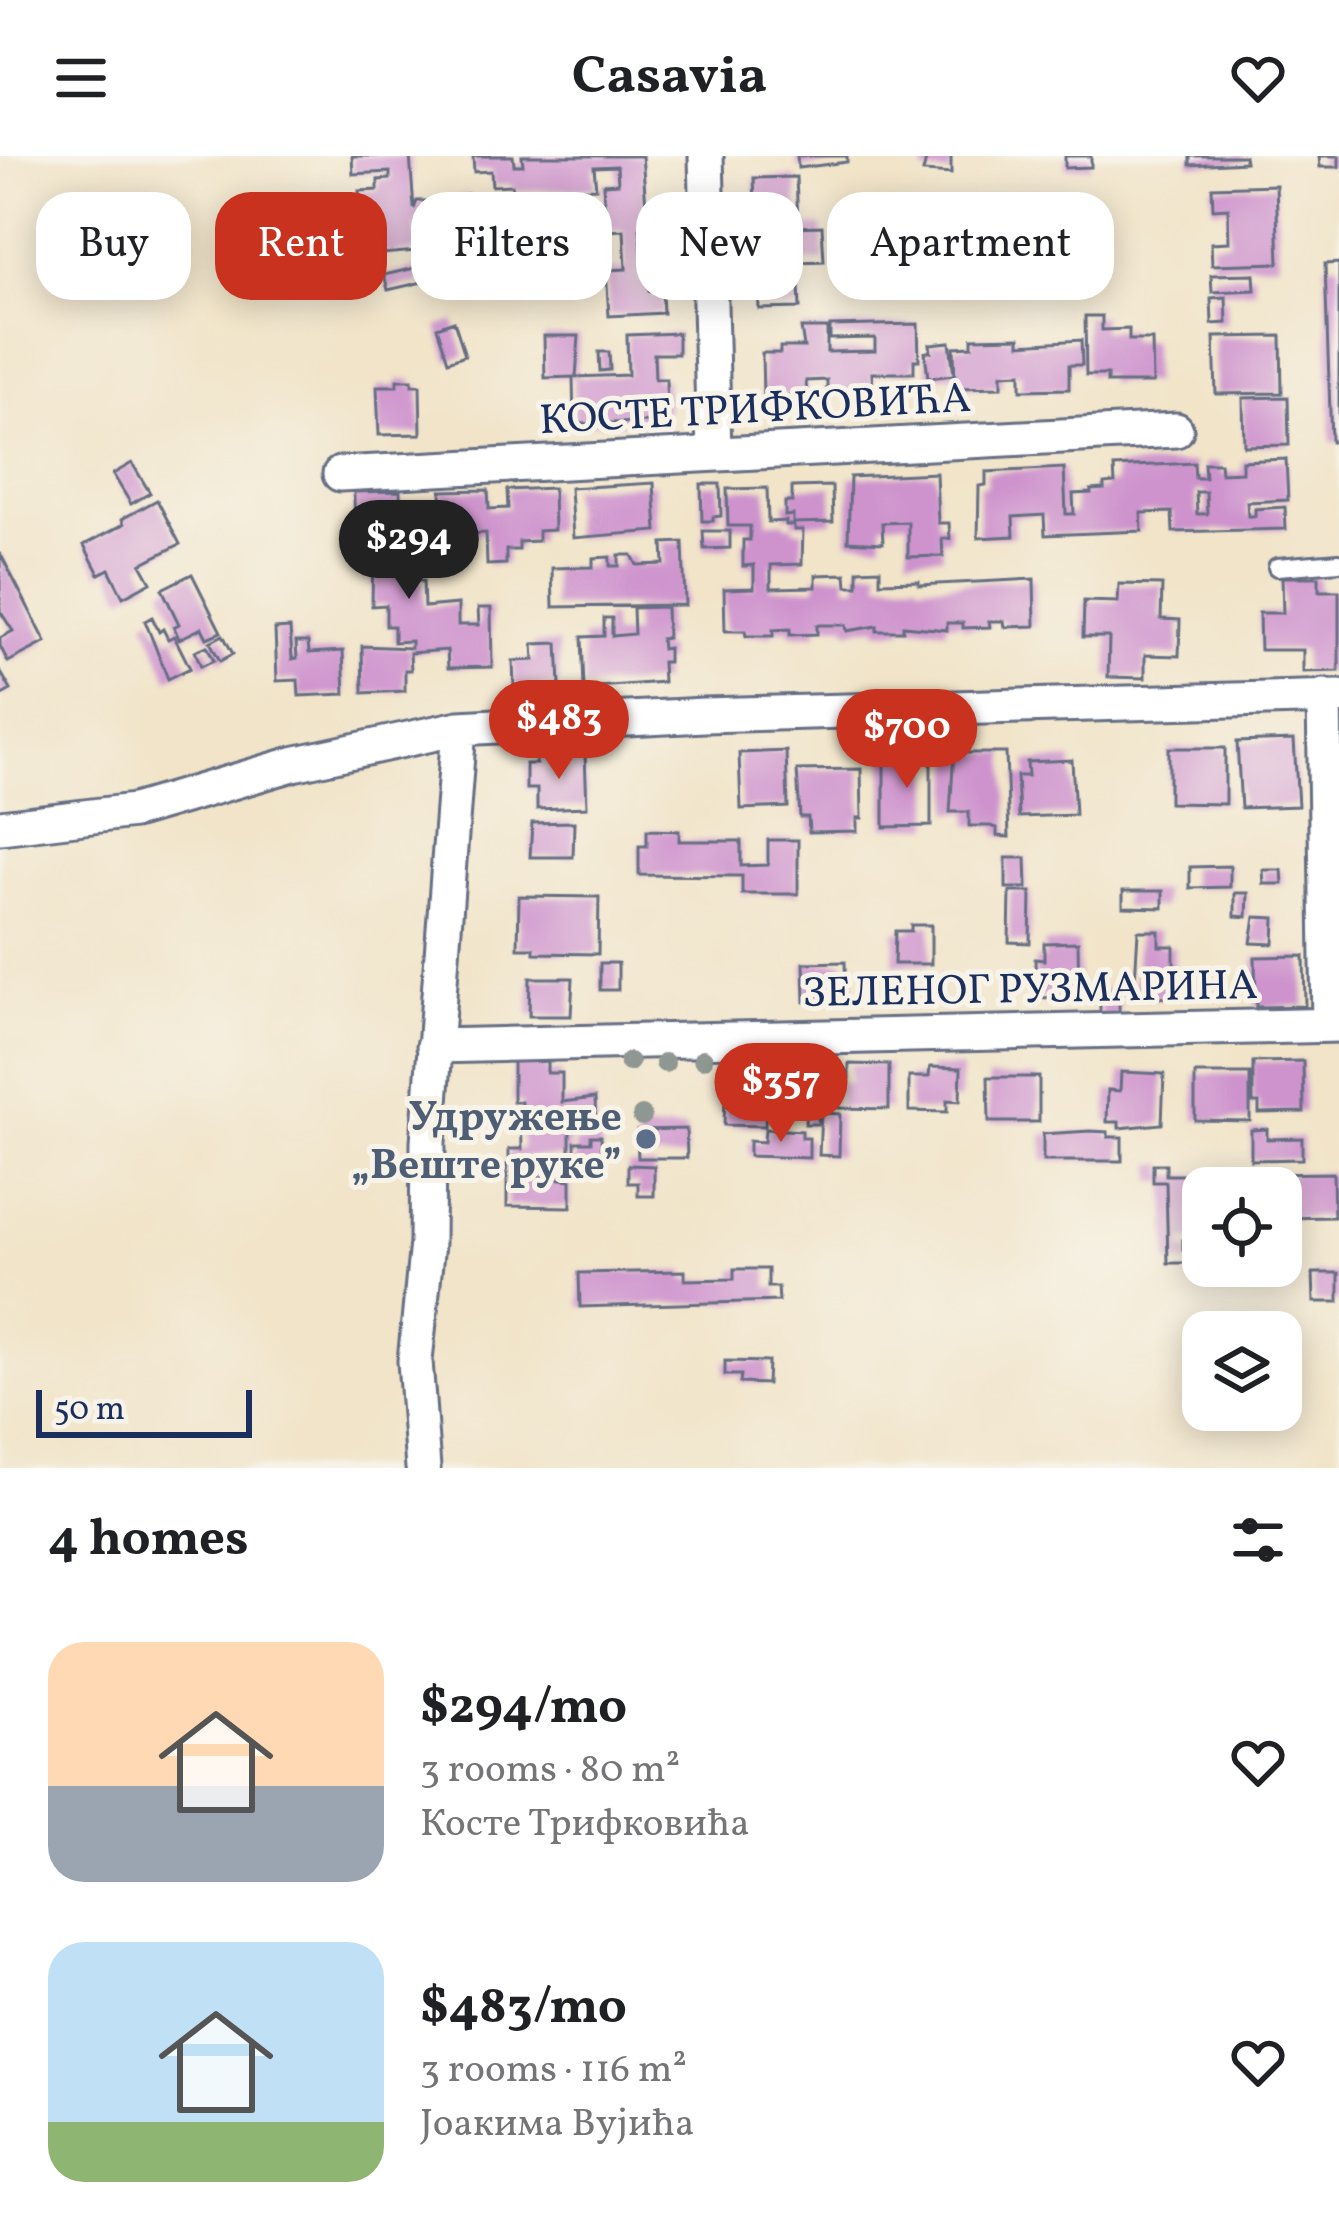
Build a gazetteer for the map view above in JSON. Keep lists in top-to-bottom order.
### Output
{
  "streets": {
    "street": ["КОСТЕ ТРИФКОВИЋА", "ЗЕЛЕНОГ РУЗМАРИНА"]
  },
  "places": ["Удружење „Веште руке”"],
  "scale_bar": "50 m",
  "page": {
    "header": "Casavia",
    "chip": [
      "Buy",
      "Rent",
      "Filters",
      "New",
      "Apartment"
    ],
    "price": [
      "$294",
      "$483",
      "$700",
      "$357"
    ],
    "scale": "50 m",
    "heading": "4 homes",
    "list": [
      {
        "name": "$294/mo",
        "note": "3 rooms · 80 m² · Косте Трифковића"
      },
      {
        "name": "$483/mo",
        "note": "3 rooms · 116 m² · Јоакима Вујића"
      }
    ]
  }
}
